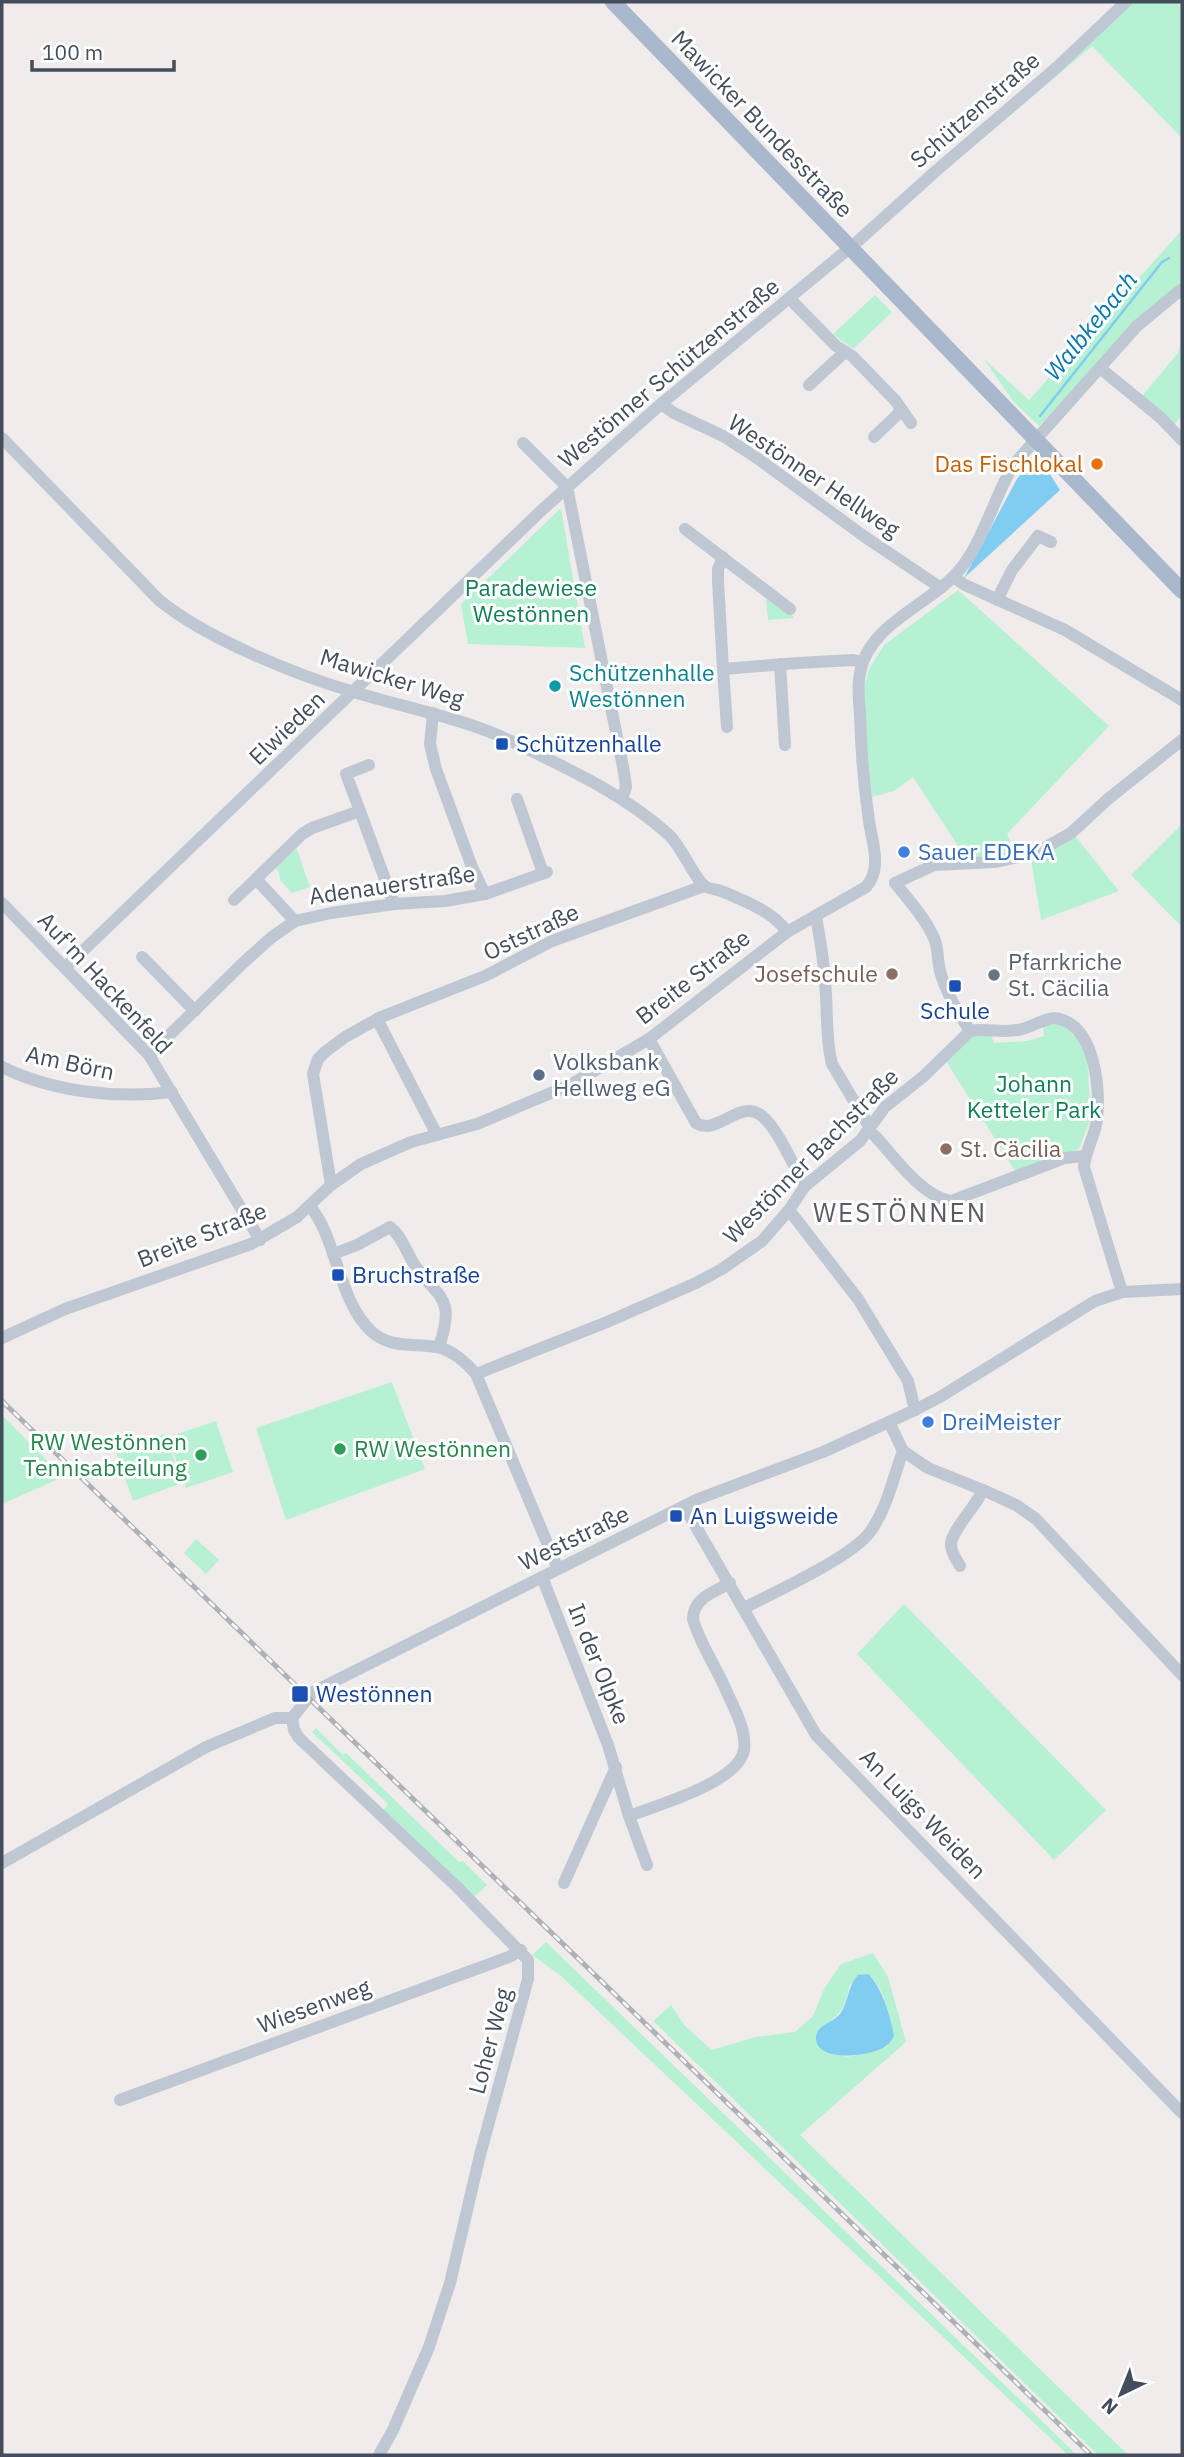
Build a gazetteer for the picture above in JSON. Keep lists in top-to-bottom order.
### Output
{
  "streets": {
    "main road": ["Mawicker Bundesstraße"],
    "street": [
      "Schützenstraße",
      "Westönner Schützenstraße",
      "Westönner Hellweg",
      "Mawicker Weg",
      "Elwieden",
      "Adenauerstraße",
      "Oststraße",
      "Breite Straße",
      "Auf'm Hackenfeld",
      "Am Börn",
      "Westönner Bachstraße",
      "Weststraße",
      "In der Olpke",
      "An Luigs Weiden",
      "Wiesenweg",
      "Loher Weg"
    ]
  },
  "crossings": [
    ["Schützenstraße", "Mawicker Bundesstraße"],
    ["Schützenstraße", "Westönner Schützenstraße"],
    ["Mawicker Bundesstraße", "Westönner Schützenstraße"],
    ["Westönner Schützenstraße", "Westönner Hellweg"],
    ["Westönner Schützenstraße", "Mawicker Weg"],
    ["Westönner Schützenstraße", "Elwieden"],
    ["Mawicker Weg", "Elwieden"],
    ["Mawicker Weg", "Oststraße"],
    ["Elwieden", "Auf'm Hackenfeld"],
    ["Adenauerstraße", "Auf'm Hackenfeld"],
    ["Oststraße", "Breite Straße"],
    ["Breite Straße", "Auf'm Hackenfeld"],
    ["Auf'm Hackenfeld", "Am Börn"],
    ["Weststraße", "In der Olpke"],
    ["Weststraße", "An Luigs Weiden"],
    ["Wiesenweg", "Loher Weg"]
  ],
  "districts": ["WESTÖNNEN"],
  "water": ["Walbkebach"],
  "parks": ["Paradewiese Westönnen", "Johann Ketteler Park"],
  "places": {
    "other": [
      "Das Fischlokal",
      "Schützenhalle Westönnen",
      "Sauer EDEKA",
      "Josefschule",
      "Pfarrkriche St. Cäcilia",
      "Volksbank Hellweg eG",
      "St. Cäcilia",
      "DreiMeister",
      "RW Westönnen",
      "RW Westönnen Tennisabteilung"
    ],
    "transit": [
      "Schützenhalle",
      "Schule",
      "Bruchstraße",
      "An Luigsweide",
      "Westönnen"
    ]
  },
  "scale_bar": "100 m",
  "north": "bottom left"
}
